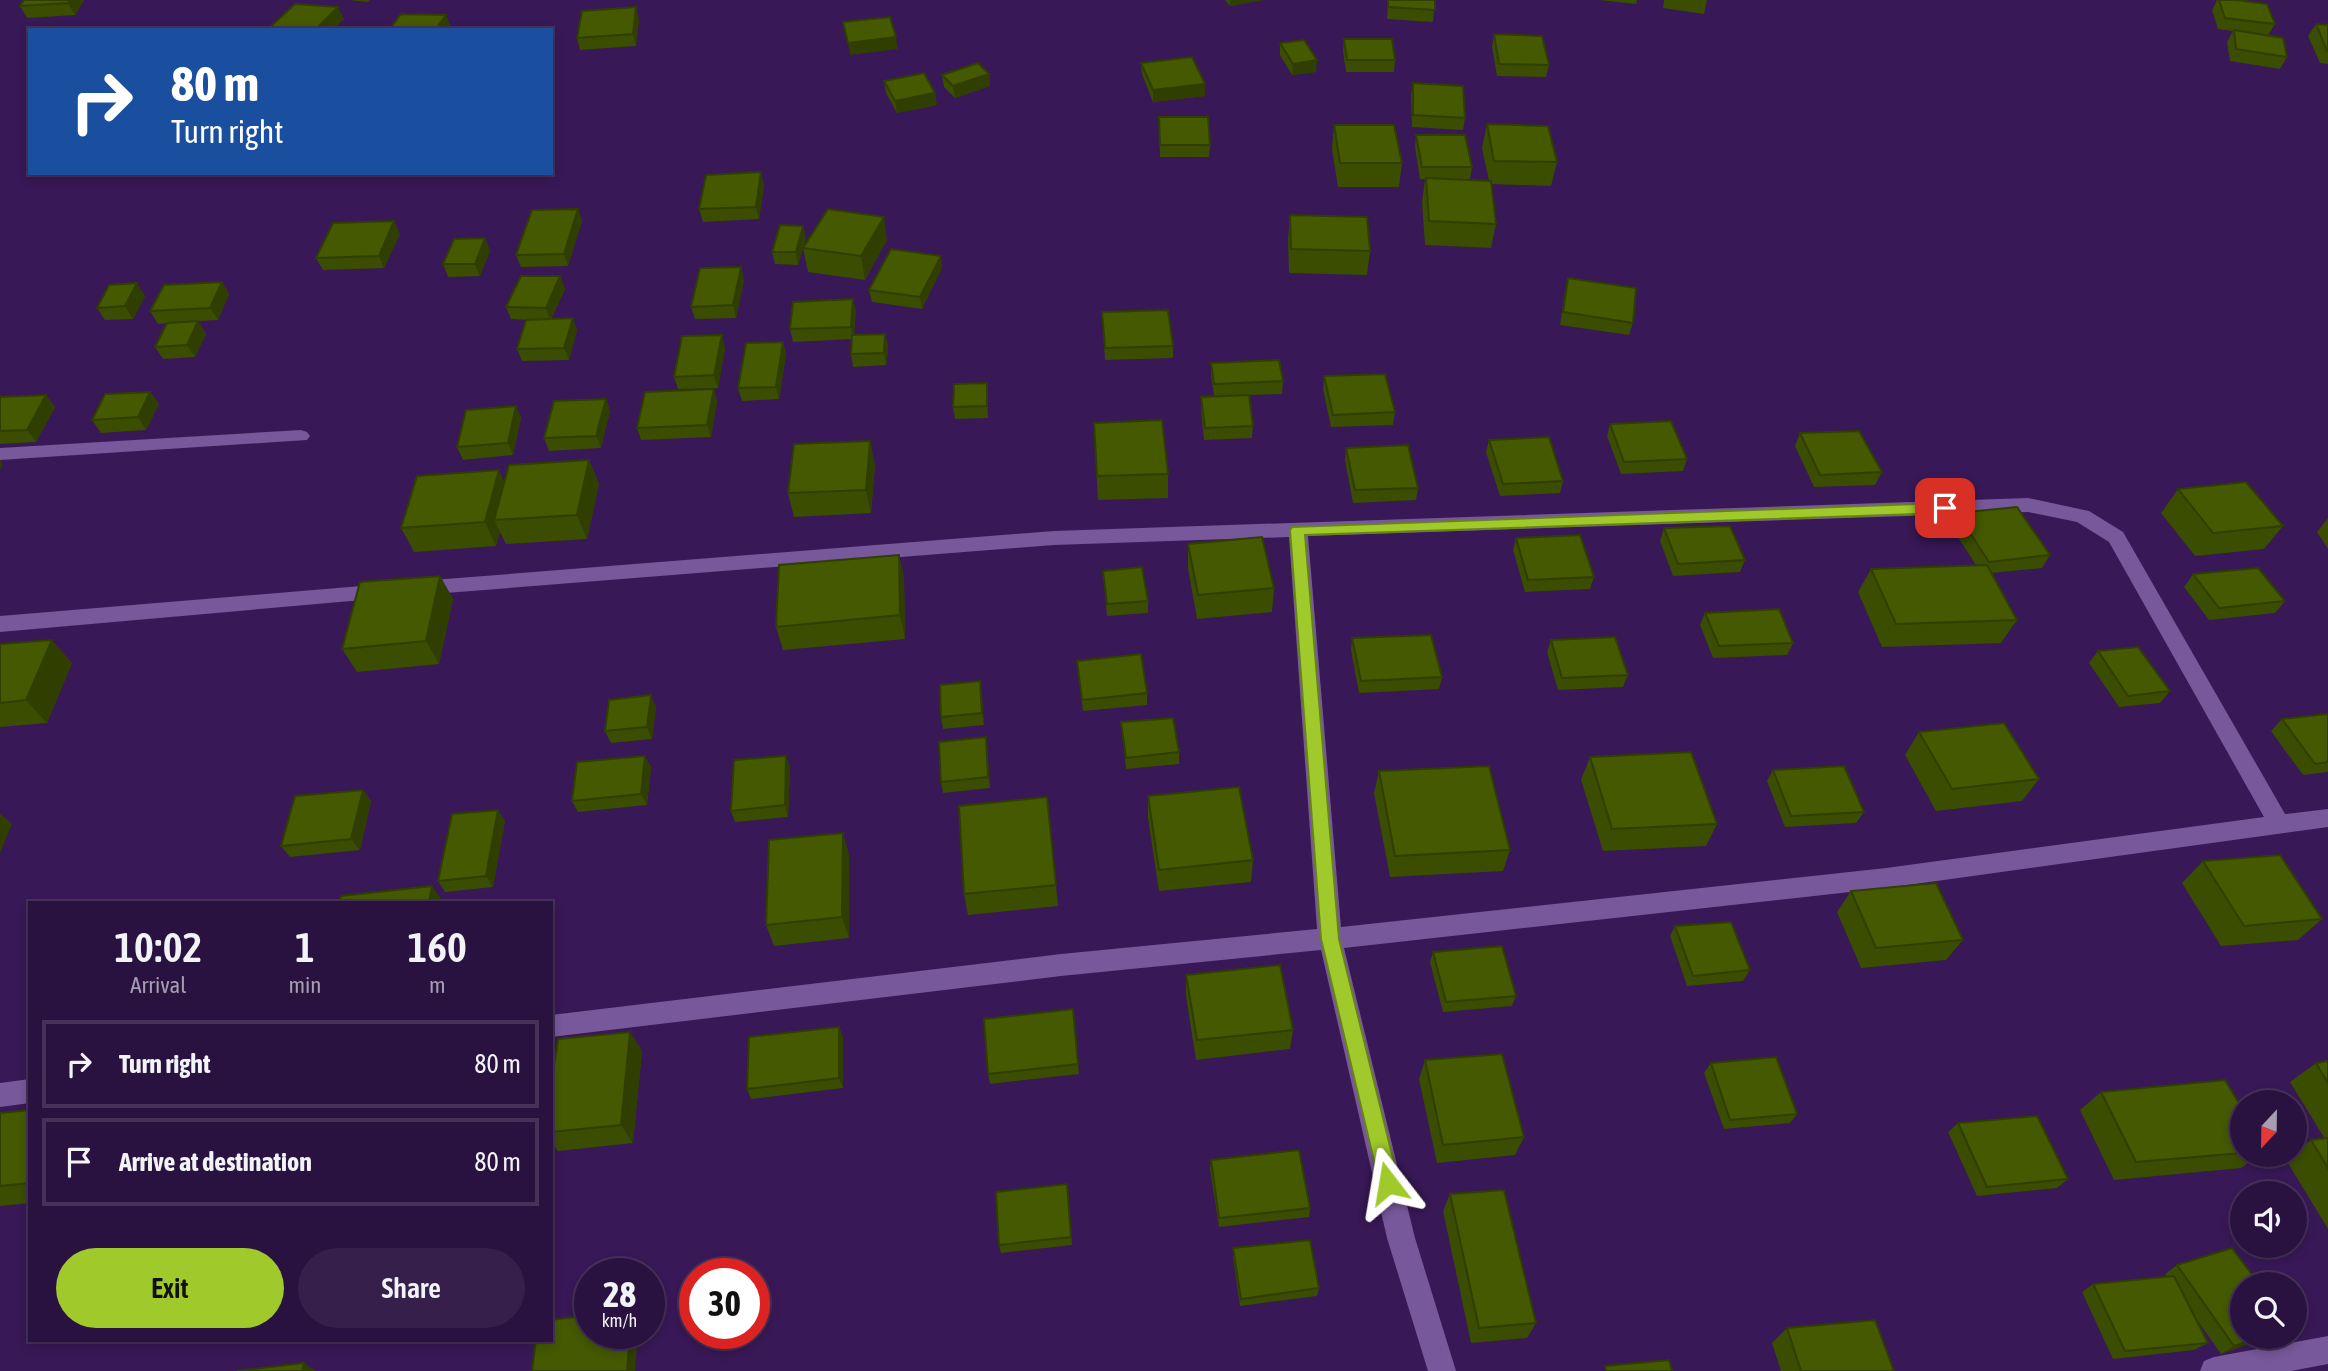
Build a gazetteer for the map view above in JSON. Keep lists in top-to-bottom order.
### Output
{
  "north": "bottom",
  "page": {
    "turn": ["80 m", "Turn right"],
    "eta": [
      "10:02",
      "Arrival",
      "1",
      "min",
      "160",
      "m"
    ],
    "list": [
      {
        "name": "Turn right",
        "value": "80 m"
      },
      {
        "name": "Arrive at destination",
        "value": "80 m"
      }
    ],
    "buttons": ["Exit", "Share"],
    "speed": "28 km/h",
    "limit": "30"
  }
}
